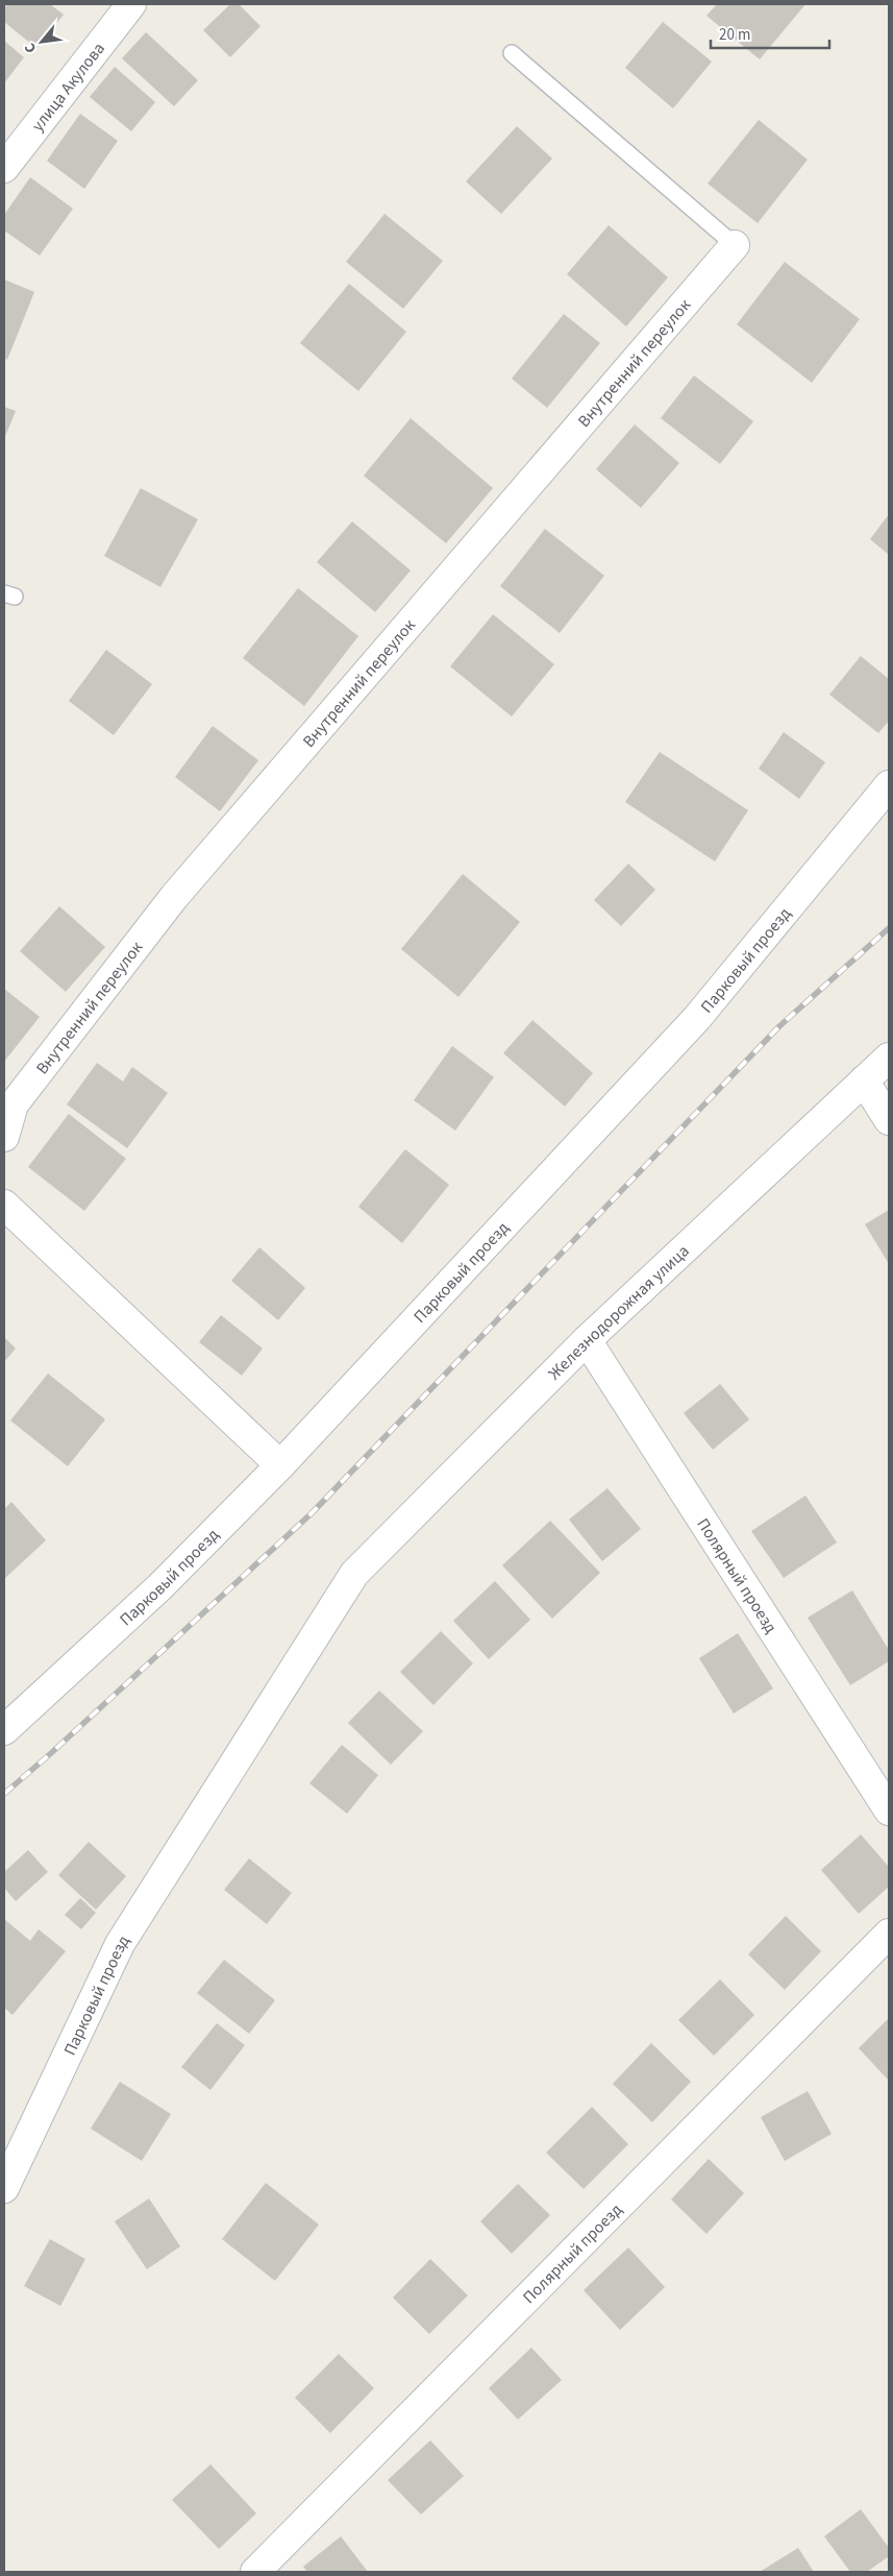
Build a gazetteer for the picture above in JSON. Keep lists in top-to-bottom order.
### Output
{
  "streets": {
    "street": [
      "улица Акулова",
      "Внутренний переулок",
      "Парковый проезд",
      "Железнодорожная улица",
      "Полярный проезд"
    ]
  },
  "crossings": [
    ["Парковый проезд", "Железнодорожная улица"],
    ["Железнодорожная улица", "Полярный проезд"]
  ],
  "scale_bar": "20 m",
  "north": "bottom left"
}
